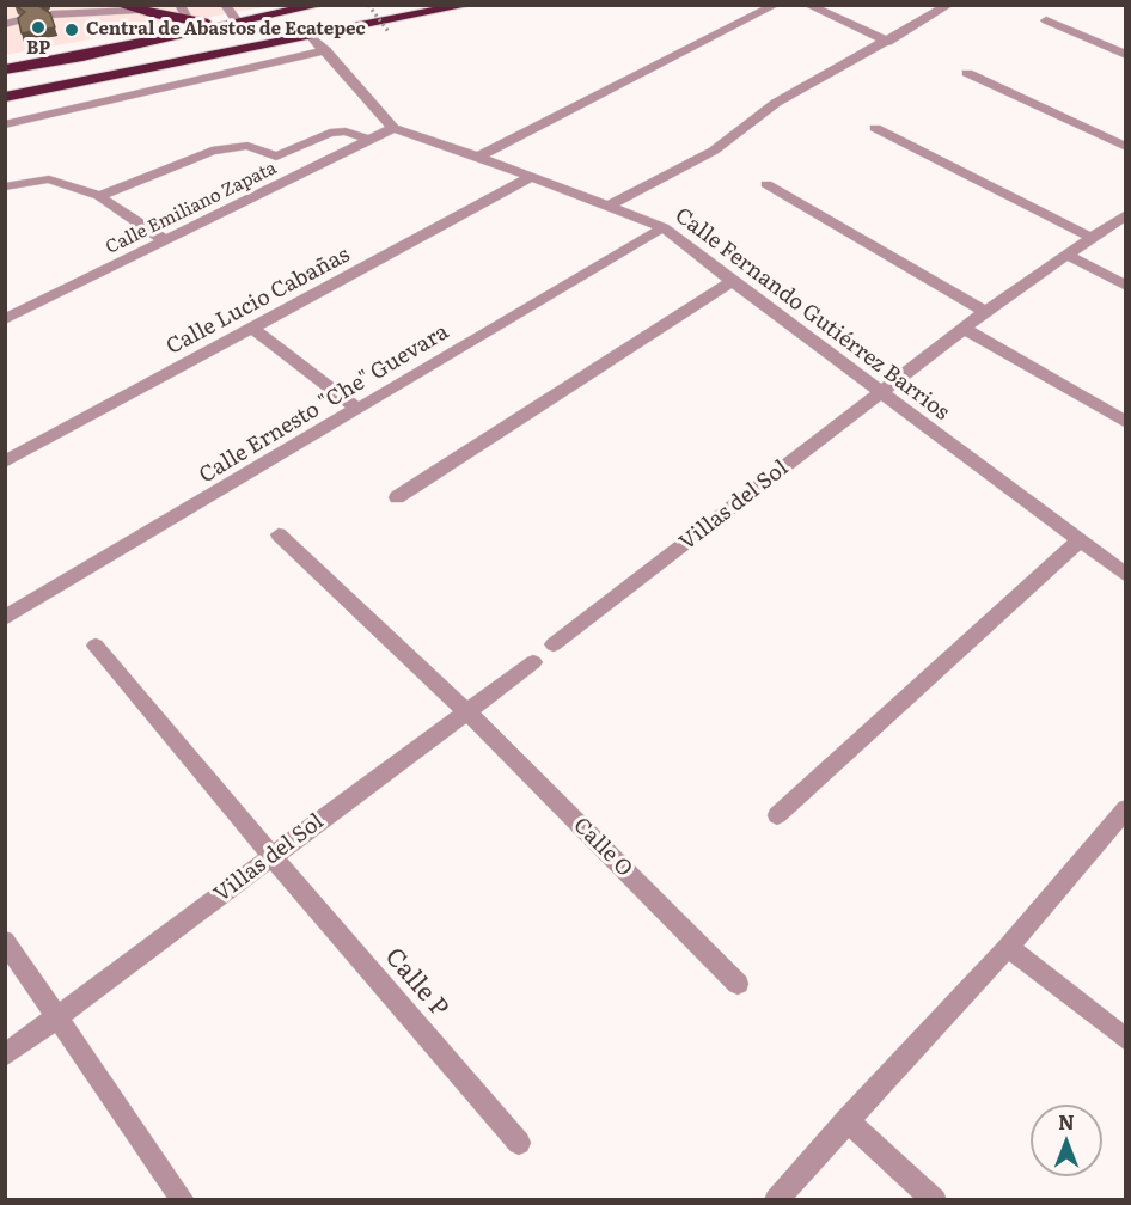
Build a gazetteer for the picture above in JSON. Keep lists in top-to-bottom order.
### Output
{
  "streets": {
    "street": [
      "Calle Emiliano Zapata",
      "Calle Lucio Cabañas",
      "Calle Fernando Gutiérrez Barrios",
      "Calle Ernesto \"Che\" Guevara",
      "Villas del Sol",
      "Calle O",
      "Calle P"
    ]
  },
  "crossings": [
    ["Calle Emiliano Zapata", "Calle Fernando Gutiérrez Barrios"],
    ["Calle Lucio Cabañas", "Calle Fernando Gutiérrez Barrios"],
    ["Calle Fernando Gutiérrez Barrios", "Calle Ernesto \"Che\" Guevara"],
    ["Calle Fernando Gutiérrez Barrios", "Villas del Sol"],
    ["Villas del Sol", "Calle O"],
    ["Villas del Sol", "Calle P"]
  ],
  "places": ["BP", "Central de Abastos de Ecatepec"],
  "north": "top"
}
